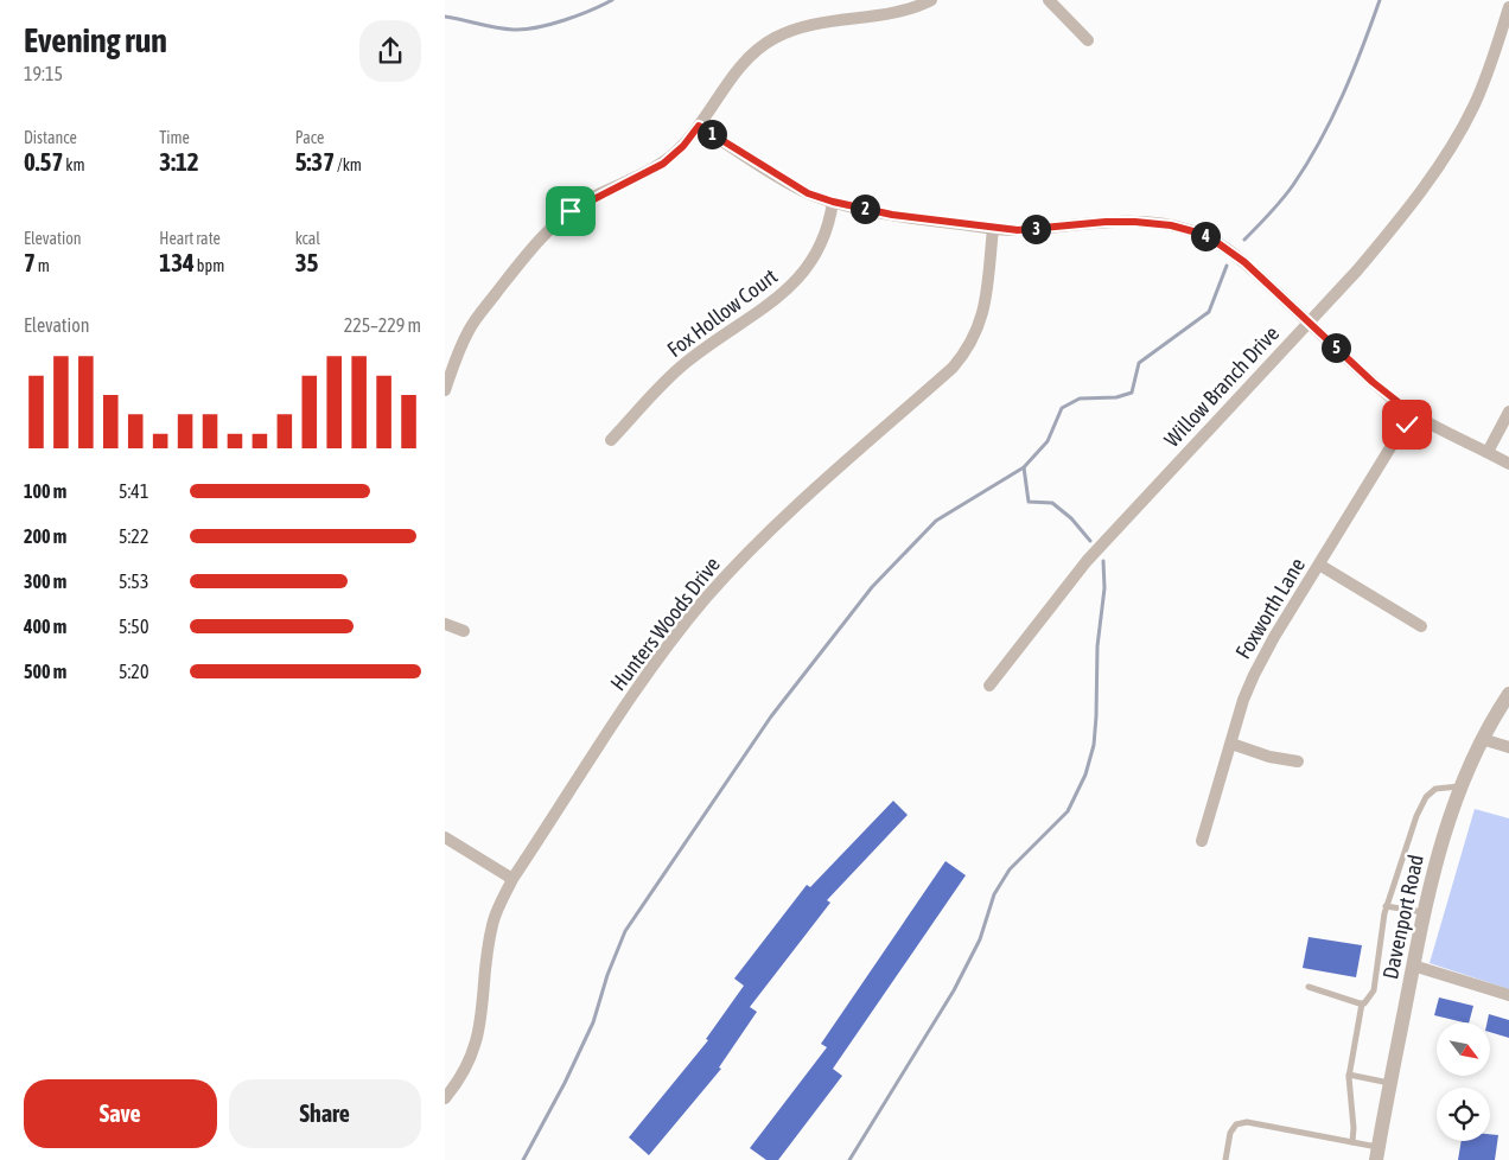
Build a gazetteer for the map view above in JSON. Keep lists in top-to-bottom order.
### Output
{
  "streets": {
    "street": [
      "Fox Hollow Court",
      "Willow Branch Drive",
      "Foxworth Lane",
      "Hunters Woods Drive",
      "Davenport Road"
    ]
  },
  "north": "bottom right",
  "page": {
    "heading": ["Evening run", "19:15"],
    "stats": [
      ["Distance", "0.57 km"],
      ["Time", "3:12"],
      ["Pace", "5:37 /km"],
      ["Elevation", "7 m"],
      ["Heart rate", "134 bpm"],
      ["kcal", "35"]
    ],
    "pins": [
      "1",
      "2",
      "3",
      "4",
      "5"
    ],
    "chart": ["Elevation", "225–229 m"],
    "list": [
      {
        "name": "100 m",
        "note": "5:41"
      },
      {
        "name": "200 m",
        "note": "5:22"
      },
      {
        "name": "300 m",
        "note": "5:53"
      },
      {
        "name": "400 m",
        "note": "5:50"
      },
      {
        "name": "500 m",
        "note": "5:20"
      }
    ],
    "buttons": ["Save", "Share"]
  }
}
